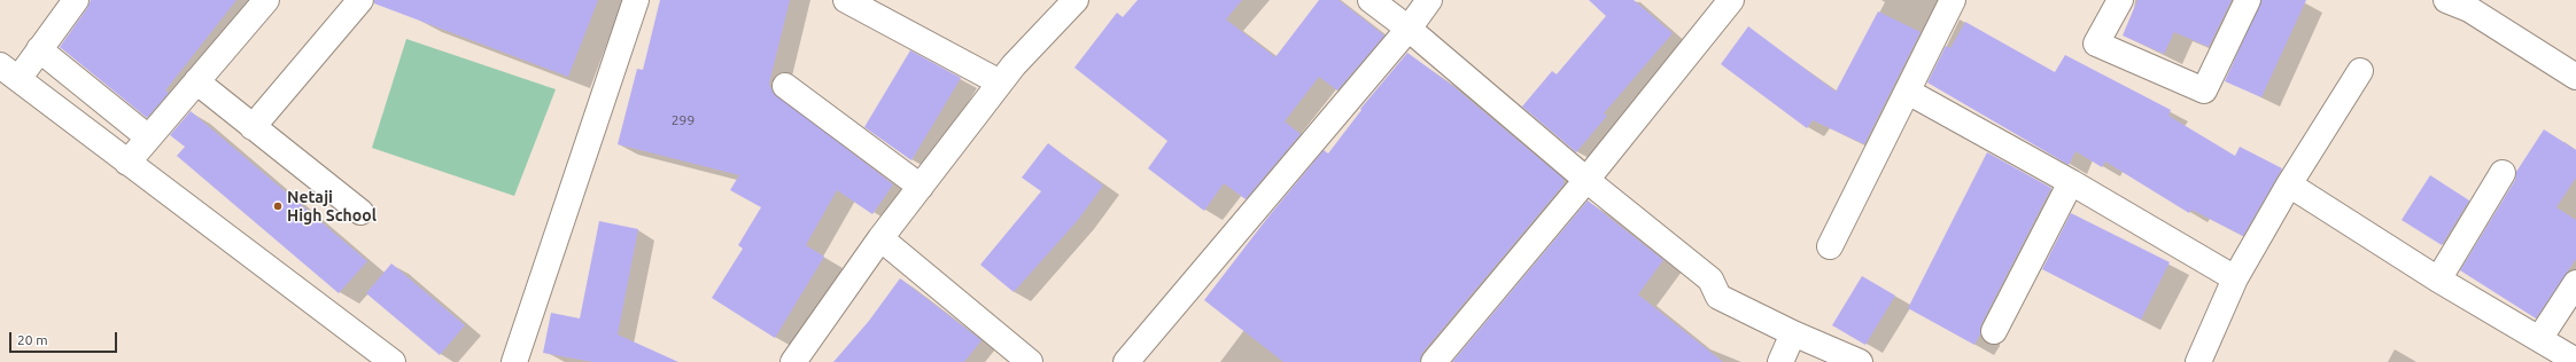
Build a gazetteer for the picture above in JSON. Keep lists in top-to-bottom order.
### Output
{
  "places": ["Netaji High School"],
  "house_numbers": ["299"],
  "scale_bar": "20 m"
}
